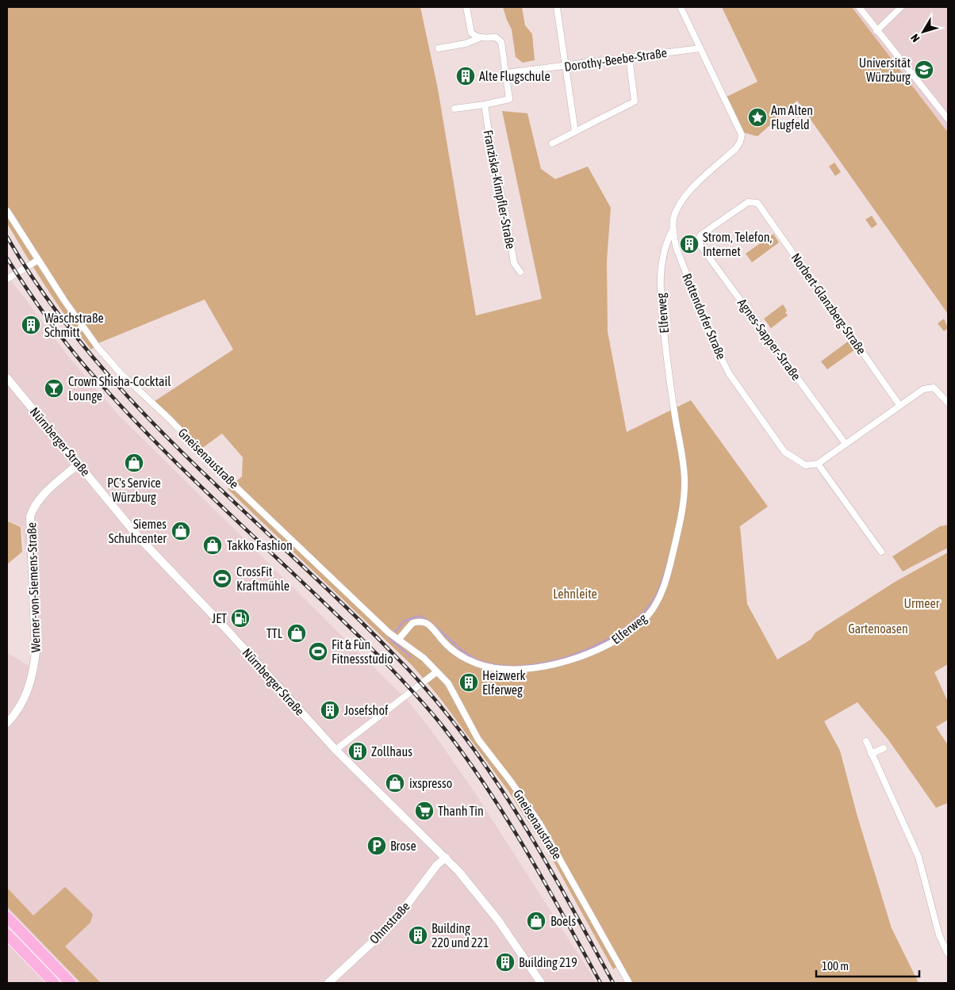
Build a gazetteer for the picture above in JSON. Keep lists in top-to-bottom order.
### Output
{
  "streets": {
    "street": [
      "Dorothy-Beebe-Straße",
      "Franziska-Kimpfler-Straße",
      "Norbert-Glanzberg-Straße",
      "Elferweg",
      "Rottendorfer Straße",
      "Agnes-Sapper-Straße",
      "Nürnberger Straße",
      "Gneisenaustraße",
      "Werner-von-Siemens-Straße",
      "Ohmstraße"
    ]
  },
  "crossings": [
    ["Dorothy-Beebe-Straße", "Rottendorfer Straße"],
    ["Norbert-Glanzberg-Straße", "Agnes-Sapper-Straße"],
    ["Elferweg", "Rottendorfer Straße"],
    ["Elferweg", "Gneisenaustraße"],
    ["Nürnberger Straße", "Werner-von-Siemens-Straße"],
    ["Nürnberger Straße", "Ohmstraße"]
  ],
  "parks": ["Lehnleite", "Urmeer", "Gartenoasen"],
  "places": {
    "school or university": ["Universität Würzburg"],
    "building": [
      "Alte Flugschule",
      "Strom, Telefon, Internet",
      "Waschstraße Schmitt",
      "Heizwerk Elferweg",
      "Josefshof",
      "Zollhaus",
      "Building 220 und 221",
      "Building 219"
    ],
    "place": ["Am Alten Flugfeld"],
    "bar": ["Crown Shisha-Cocktail Lounge"],
    "shop": [
      "PC's Service Würzburg",
      "Siemes Schuhcenter",
      "Takko Fashion",
      "TTL",
      "ixspresso",
      "Boels"
    ],
    "sports": ["CrossFit Kraftmühle", "Fit & Fun Fitnessstudio"],
    "fuel station": ["JET"],
    "supermarket": ["Thanh Tin"],
    "parking": ["Brose"]
  },
  "scale_bar": "100 m",
  "north": "bottom left"
}
